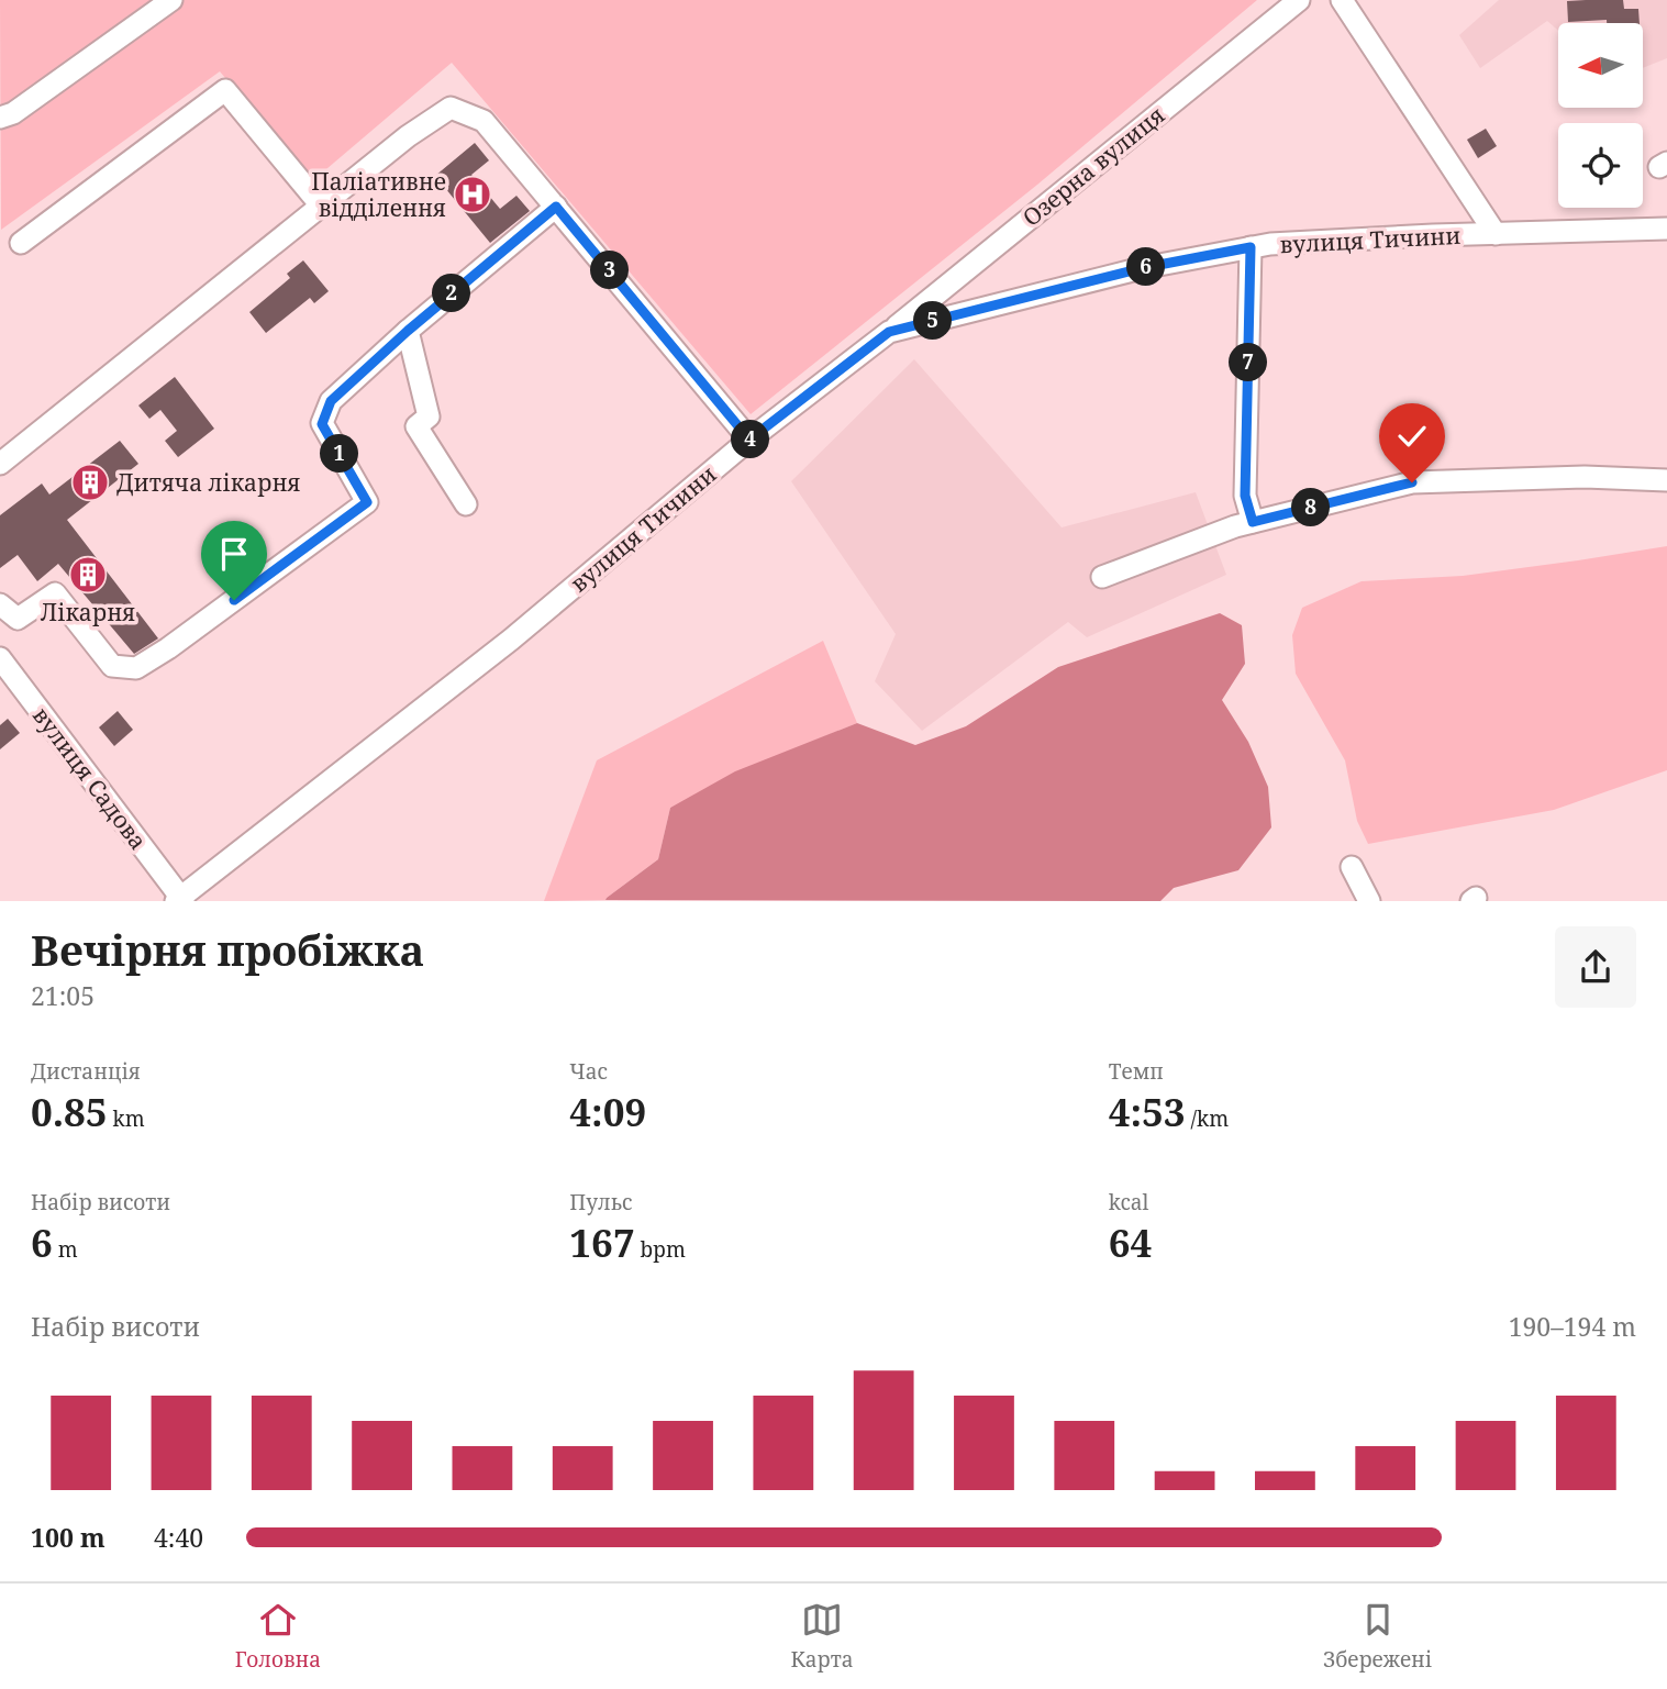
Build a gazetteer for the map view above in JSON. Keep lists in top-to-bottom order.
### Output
{
  "streets": {
    "street": ["Озерна вулиця", "вулиця Тичини", "вулиця Садова"]
  },
  "crossings": [
    ["Озерна вулиця", "вулиця Тичини"],
    ["вулиця Тичини", "вулиця Садова"]
  ],
  "places": {
    "hospital": ["Паліативне відділення"],
    "building": ["Дитяча лікарня", "Лікарня"]
  },
  "north": "left",
  "page": {
    "pins": [
      "6",
      "3",
      "2",
      "5",
      "7",
      "4",
      "1",
      "8"
    ],
    "heading": ["Вечірня пробіжка", "21:05"],
    "stats": [
      ["Дистанція", "0.85 km"],
      ["Час", "4:09"],
      ["Темп", "4:53 /km"],
      ["Набір висоти", "6 m"],
      ["Пульс", "167 bpm"],
      ["kcal", "64"]
    ],
    "chart": ["Набір висоти", "190–194 m"],
    "list": [
      {
        "name": "100 m",
        "note": "4:40"
      }
    ],
    "tabs": ["Головна", "Карта", "Збережені"]
  }
}
